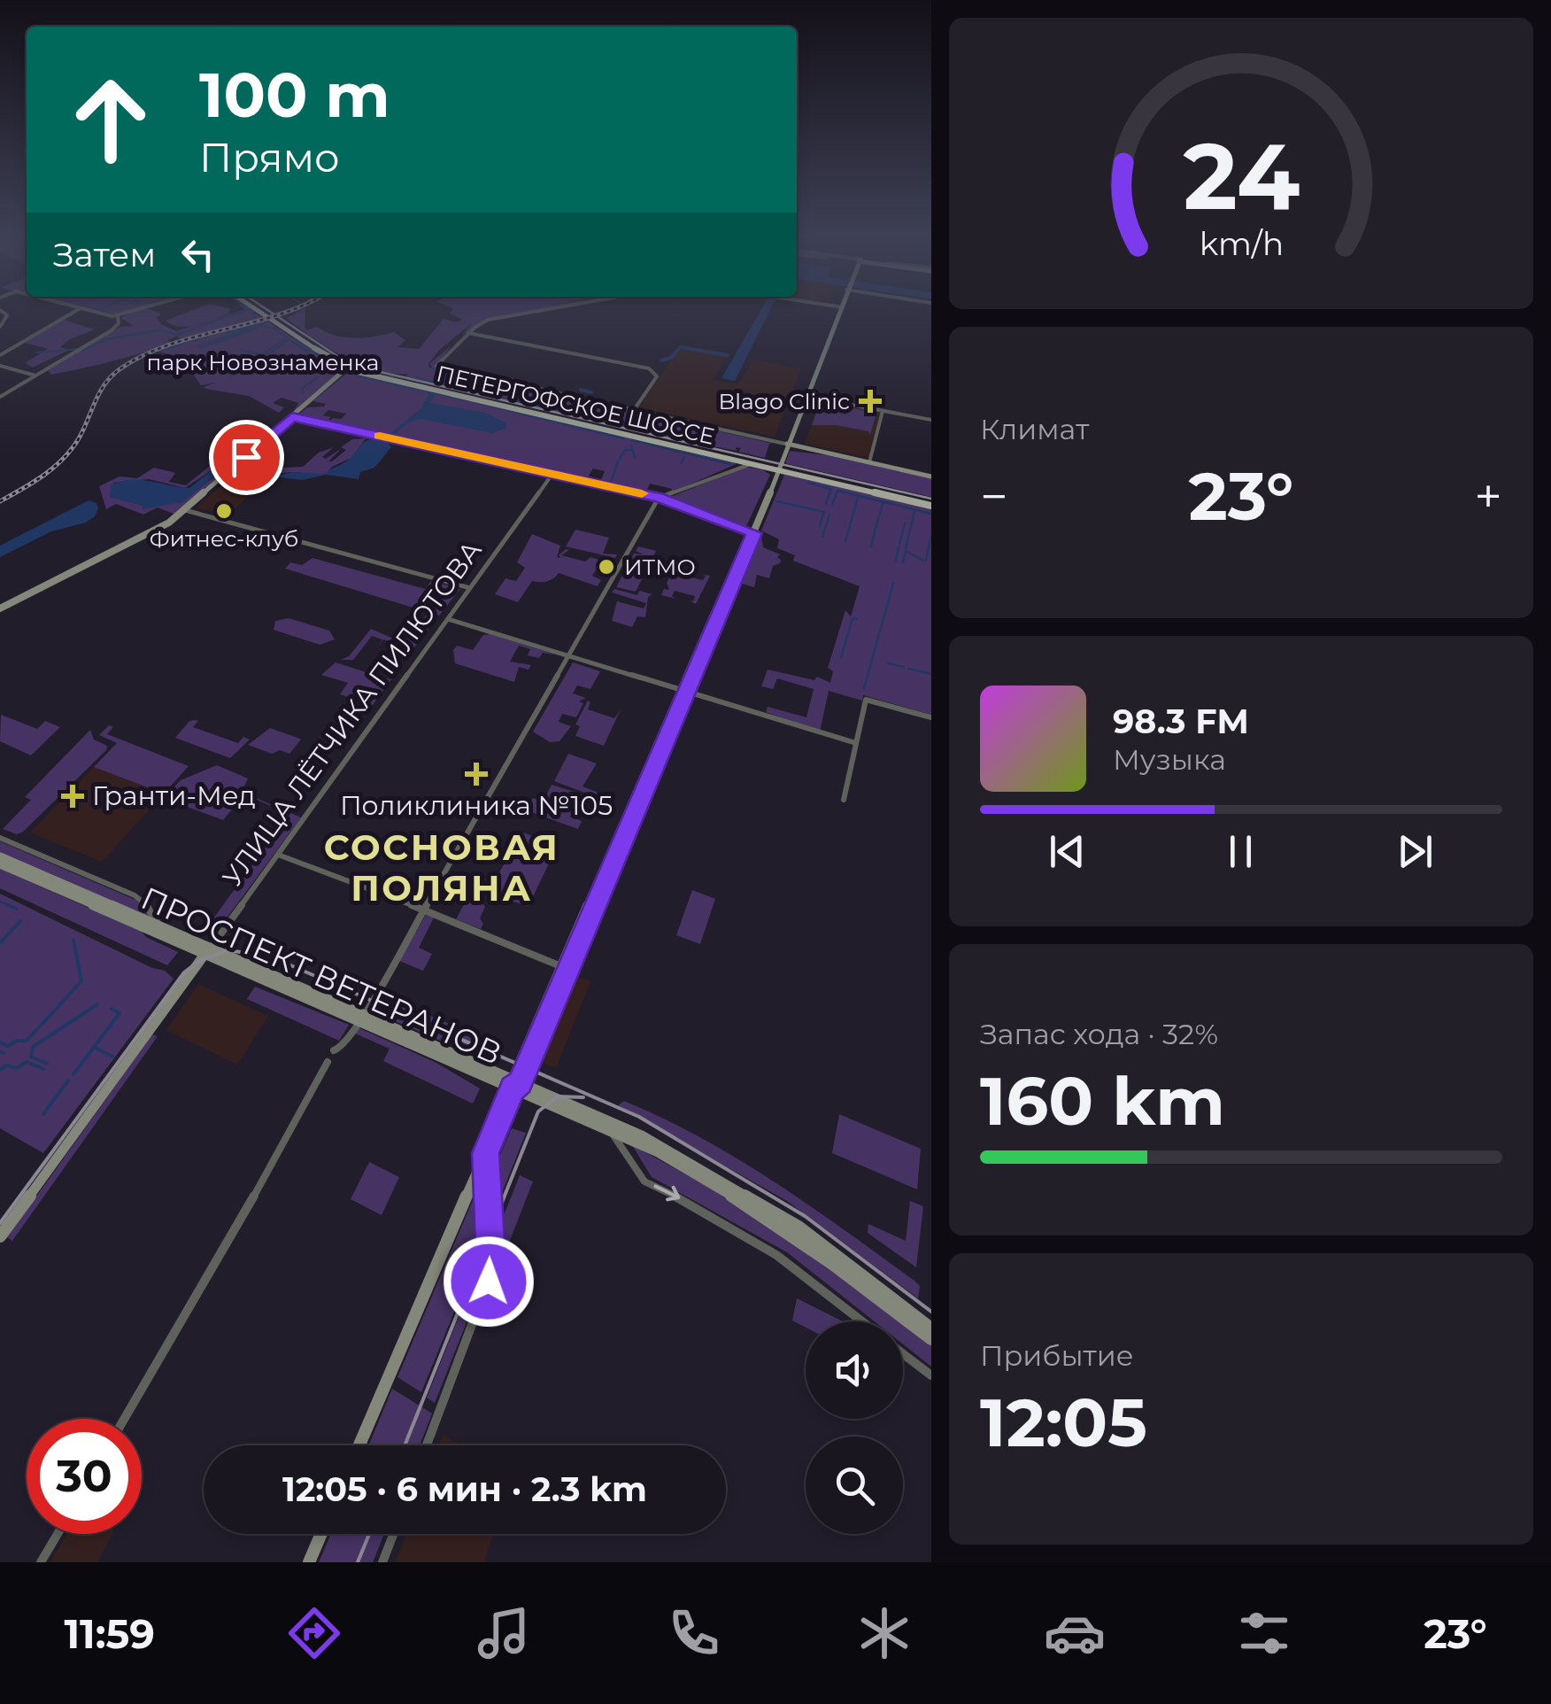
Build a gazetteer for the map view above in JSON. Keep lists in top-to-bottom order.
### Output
{
  "streets": {
    "main road": ["ПЕТЕРГОФСКОЕ ШОССЕ", "ПРОСПЕКТ ВЕТЕРАНОВ"],
    "street": ["УЛИЦА ЛЁТЧИКА ПИЛЮТОВА"]
  },
  "crossings": [
    ["УЛИЦА ЛЁТЧИКА ПИЛЮТОВА", "ПРОСПЕКТ ВЕТЕРАНОВ"]
  ],
  "districts": ["СОСНОВАЯ ПОЛЯНА"],
  "parks": ["парк Новознаменка"],
  "places": {
    "health": ["Blago Clinic", "Поликлиника №105", "Гранти-Мед"],
    "other": ["Фитнес-клуб", "ИТМО"]
  },
  "page": {
    "turn": ["100 m", "Прямо"],
    "then": "Затем",
    "tile": [
      "Климат",
      ["Запас хода · 32%", "160 km"],
      ["Прибытие", "12:05"]
    ],
    "heat": ["−", "23°", "+"],
    "song": ["98.3 FM", "Музыка"],
    "limit": "30",
    "trip": "12:05 · 6 мин · 2.3 km",
    "tabs": ["11:59", "23°"],
    "gauge": ["24", "km/h"]
  }
}
